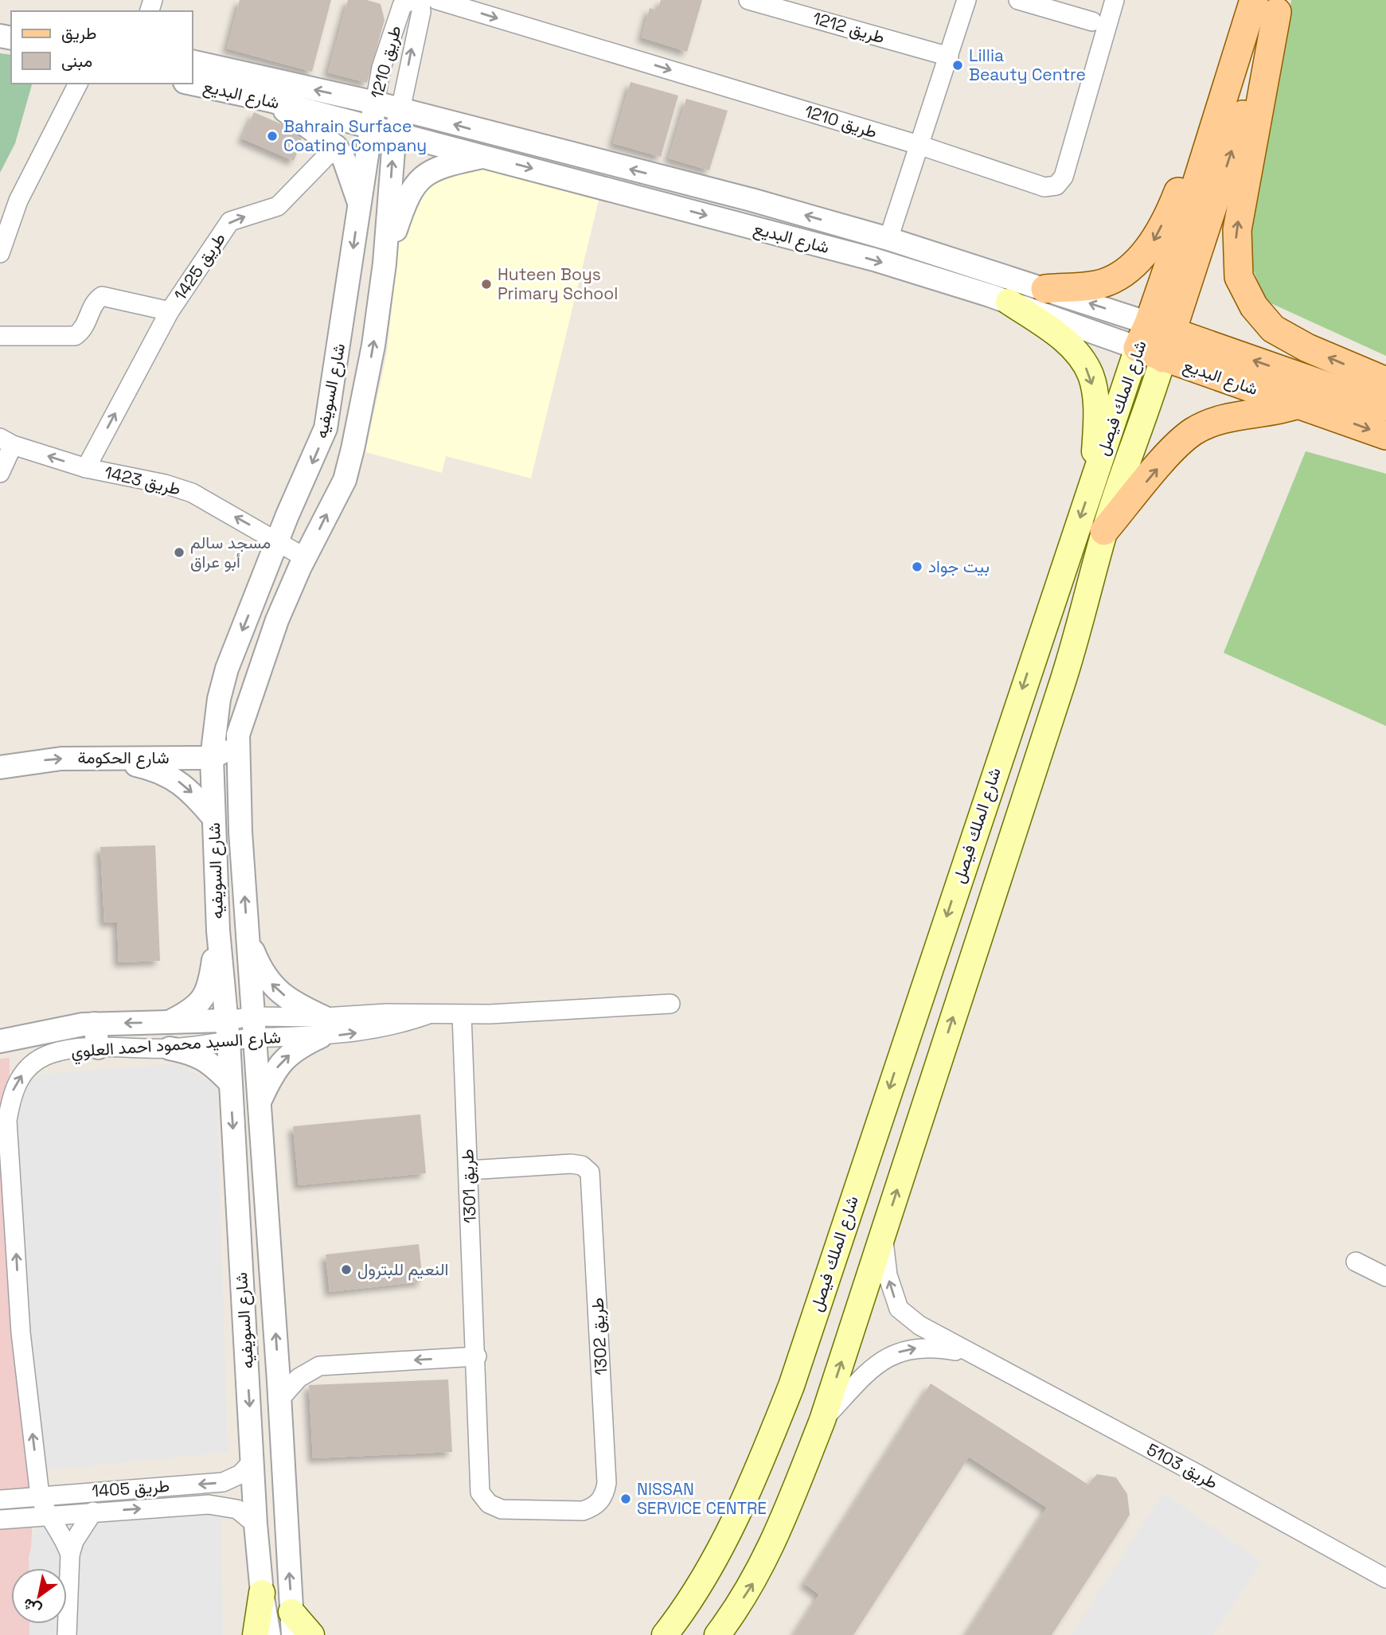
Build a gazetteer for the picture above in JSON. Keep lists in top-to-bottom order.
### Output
{
  "streets": {
    "main road": ["شارع البديع", "شارع الملك فيصل"],
    "street": [
      "طريق 1212",
      "طريق 1210",
      "طريق 1425",
      "شارع السويفيه",
      "طريق 1423",
      "شارع الحكومة",
      "شارع السيد محمود احمد العلوي",
      "طريق 1301",
      "طريق 1302",
      "طريق 5103",
      "طريق 1405"
    ]
  },
  "crossings": [
    ["طريق 1210", "شارع البديع"],
    ["طريق 1210", "شارع السويفيه"],
    ["شارع البديع", "شارع السويفيه"],
    ["شارع البديع", "شارع الملك فيصل"],
    ["طريق 1425", "طريق 1423"],
    ["شارع السويفيه", "طريق 1423"],
    ["شارع السويفيه", "شارع الحكومة"],
    ["شارع السويفيه", "شارع السيد محمود احمد العلوي"],
    ["شارع السويفيه", "طريق 1405"],
    ["شارع الملك فيصل", "طريق 5103"],
    ["شارع السيد محمود احمد العلوي", "طريق 1301"],
    ["شارع السيد محمود احمد العلوي", "طريق 1405"],
    ["طريق 1301", "طريق 1302"]
  ],
  "one_way": [
    "طريق 1210",
    "طريق 1425",
    "طريق 1423",
    "شارع الحكومة"
  ],
  "places": [
    "Lillia Beauty Centre",
    "Bahrain Surface Coating Company",
    "Huteen Boys Primary School",
    "مسجد سالم أبو عراق",
    "بيت جواد",
    "النعيم للبترول",
    "NISSAN SERVICE CENTRE"
  ],
  "legend": ["طريق", "مبنى"],
  "north": "bottom left"
}
